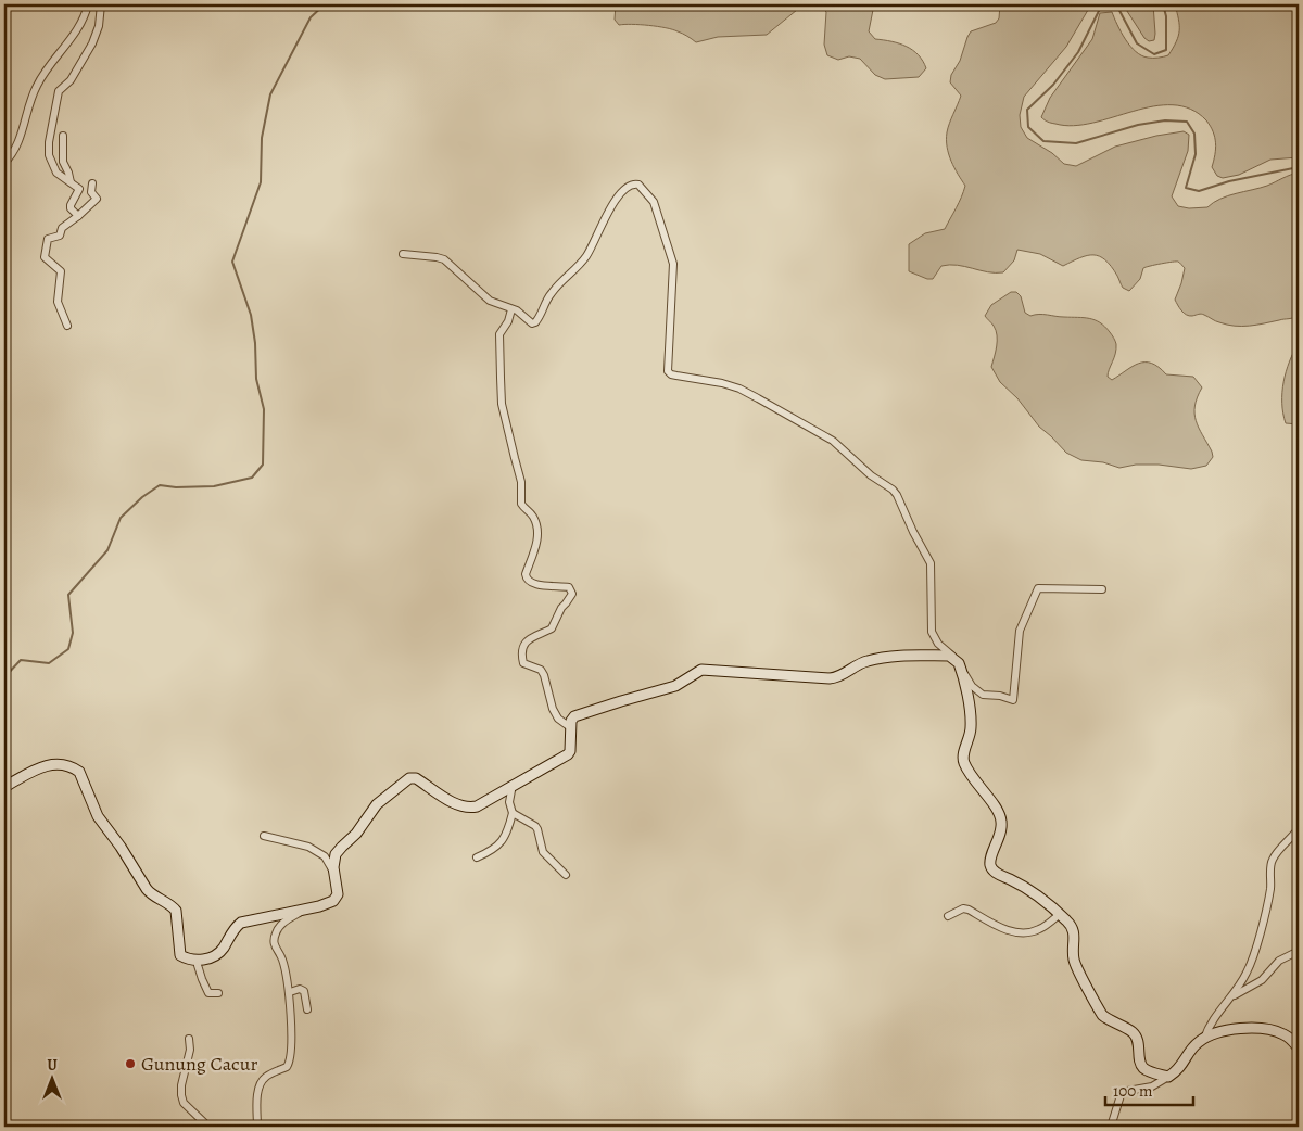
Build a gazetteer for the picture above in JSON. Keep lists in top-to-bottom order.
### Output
{
  "places": ["Gunung Cacur"],
  "scale_bar": "100 m",
  "north": "top"
}
